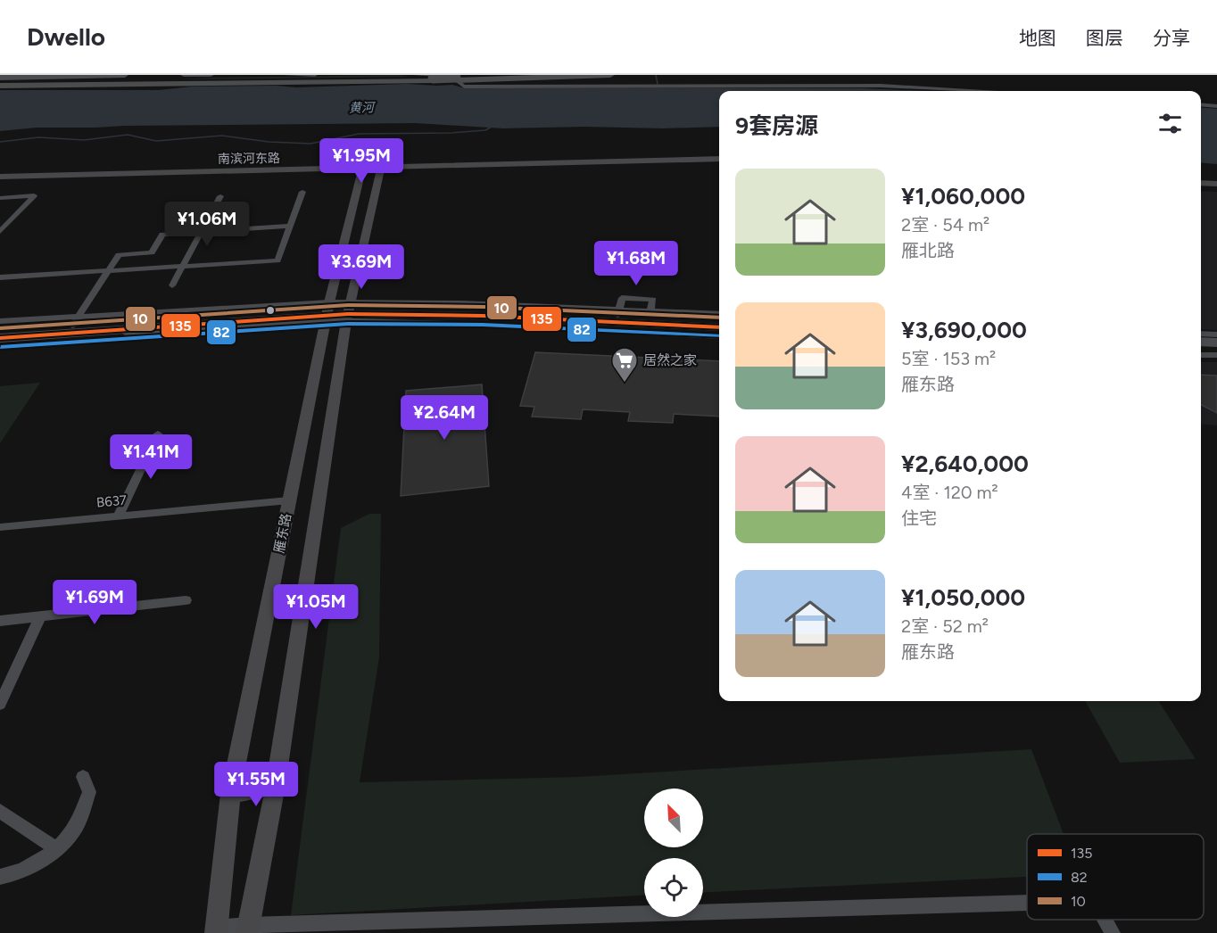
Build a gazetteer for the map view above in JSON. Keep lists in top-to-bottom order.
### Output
{
  "streets": {
    "main road": ["南滨河东路", "雁东路"],
    "street": ["B637"]
  },
  "crossings": [
    ["南滨河东路", "雁东路"],
    ["B637", "雁东路"]
  ],
  "water": ["黄河"],
  "places": {
    "supermarket": ["居然之家"]
  },
  "lines": ["transit line 10", "transit line 135", "transit line 82"],
  "legend": ["135", "82", "10"],
  "north": "top left",
  "page": {
    "header": "Dwello",
    "nav": ["地图", "图层", "分享"],
    "heading": "9套房源",
    "price": [
      "¥1.95M",
      "¥1.06M",
      "¥1.68M",
      "¥3.69M",
      "¥2.64M",
      "¥1.41M",
      "¥1.69M",
      "¥1.05M",
      "¥1.55M"
    ],
    "list": [
      {
        "name": "¥1,060,000",
        "note": "2室 · 54 m² · 雁北路"
      },
      {
        "name": "¥3,690,000",
        "note": "5室 · 153 m² · 雁东路"
      },
      {
        "name": "¥2,640,000",
        "note": "4室 · 120 m² · 住宅"
      },
      {
        "name": "¥1,050,000",
        "note": "2室 · 52 m² · 雁东路"
      }
    ]
  }
}
